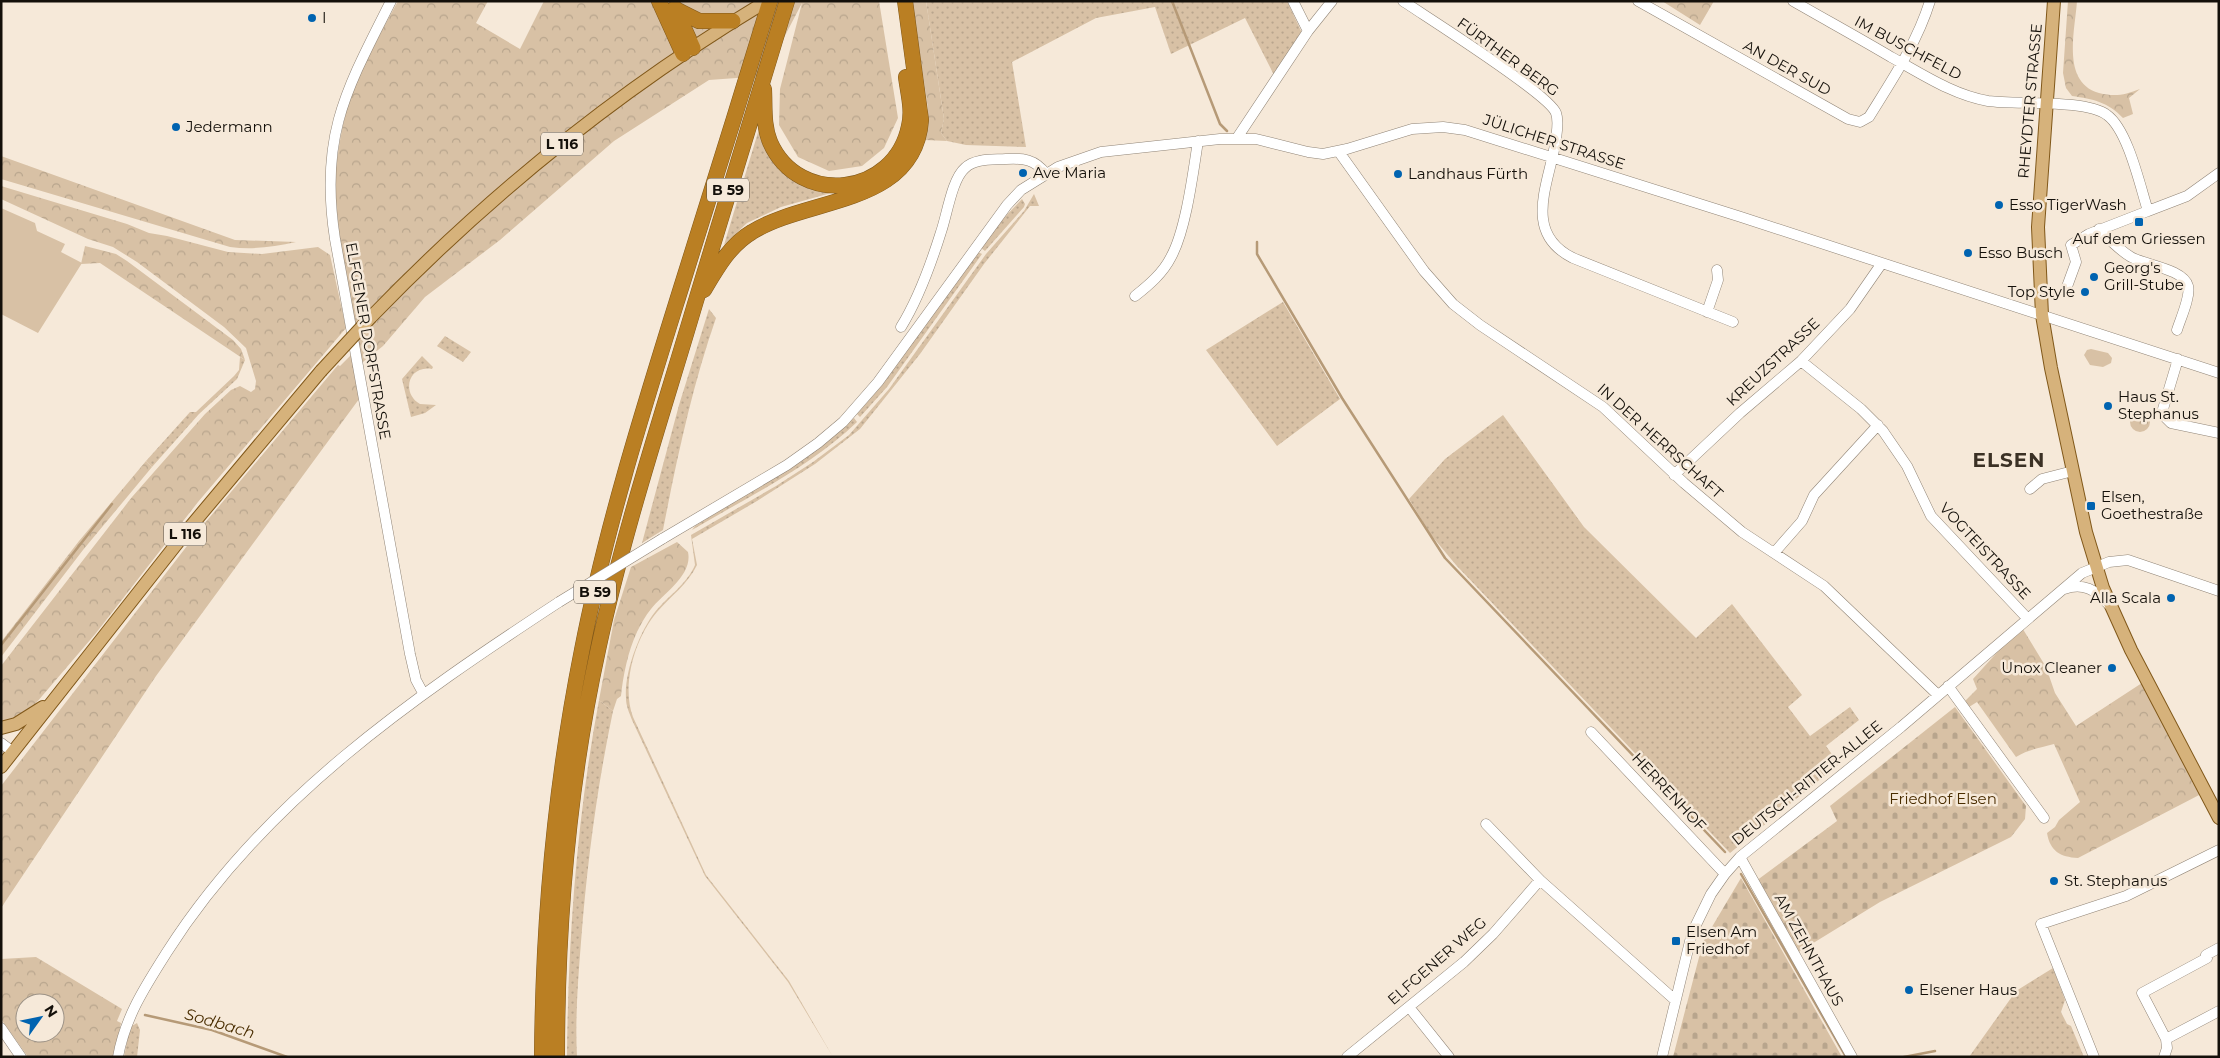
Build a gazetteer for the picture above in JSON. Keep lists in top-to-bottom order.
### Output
{
  "streets": {
    "highway": ["B 59"],
    "main road": ["RHEYDTER STRASSE", "L 116"],
    "street": [
      "IM BUSCHFELD",
      "FÜRTHER BERG",
      "AN DER SUD",
      "JÜLICHER STRASSE",
      "ELFGENER DORFSTRASSE",
      "KREUZSTRASSE",
      "IN DER HERRSCHAFT",
      "VOGTEISTRASSE",
      "DEUTSCH-RITTER-ALLEE",
      "HERRENHOF",
      "AM ZEHNTHAUS",
      "ELFGENER WEG"
    ]
  },
  "crossings": [
    ["IM BUSCHFELD", "AN DER SUD"],
    ["IM BUSCHFELD", "RHEYDTER STRASSE"],
    ["FÜRTHER BERG", "JÜLICHER STRASSE"],
    ["RHEYDTER STRASSE", "JÜLICHER STRASSE"],
    ["RHEYDTER STRASSE", "DEUTSCH-RITTER-ALLEE"],
    ["JÜLICHER STRASSE", "ELFGENER DORFSTRASSE"],
    ["JÜLICHER STRASSE", "KREUZSTRASSE"],
    ["JÜLICHER STRASSE", "IN DER HERRSCHAFT"],
    ["L 116", "B 59"],
    ["KREUZSTRASSE", "IN DER HERRSCHAFT"],
    ["KREUZSTRASSE", "VOGTEISTRASSE"],
    ["IN DER HERRSCHAFT", "DEUTSCH-RITTER-ALLEE"],
    ["VOGTEISTRASSE", "DEUTSCH-RITTER-ALLEE"],
    ["DEUTSCH-RITTER-ALLEE", "HERRENHOF"],
    ["DEUTSCH-RITTER-ALLEE", "AM ZEHNTHAUS"]
  ],
  "districts": ["ELSEN"],
  "water": ["Sodbach"],
  "parks": ["Friedhof Elsen"],
  "places": {
    "other": [
      "I",
      "Jedermann",
      "Ave Maria",
      "Landhaus Fürth",
      "Esso TigerWash",
      "Esso Busch",
      "Georg's Grill-Stube",
      "Top Style",
      "Haus St. Stephanus",
      "Alla Scala",
      "Unox Cleaner",
      "St. Stephanus",
      "Elsener Haus"
    ],
    "transit": ["Auf dem Griessen", "Elsen, Goethestraße", "Elsen Am Friedhof"]
  },
  "north": "top right"
}
